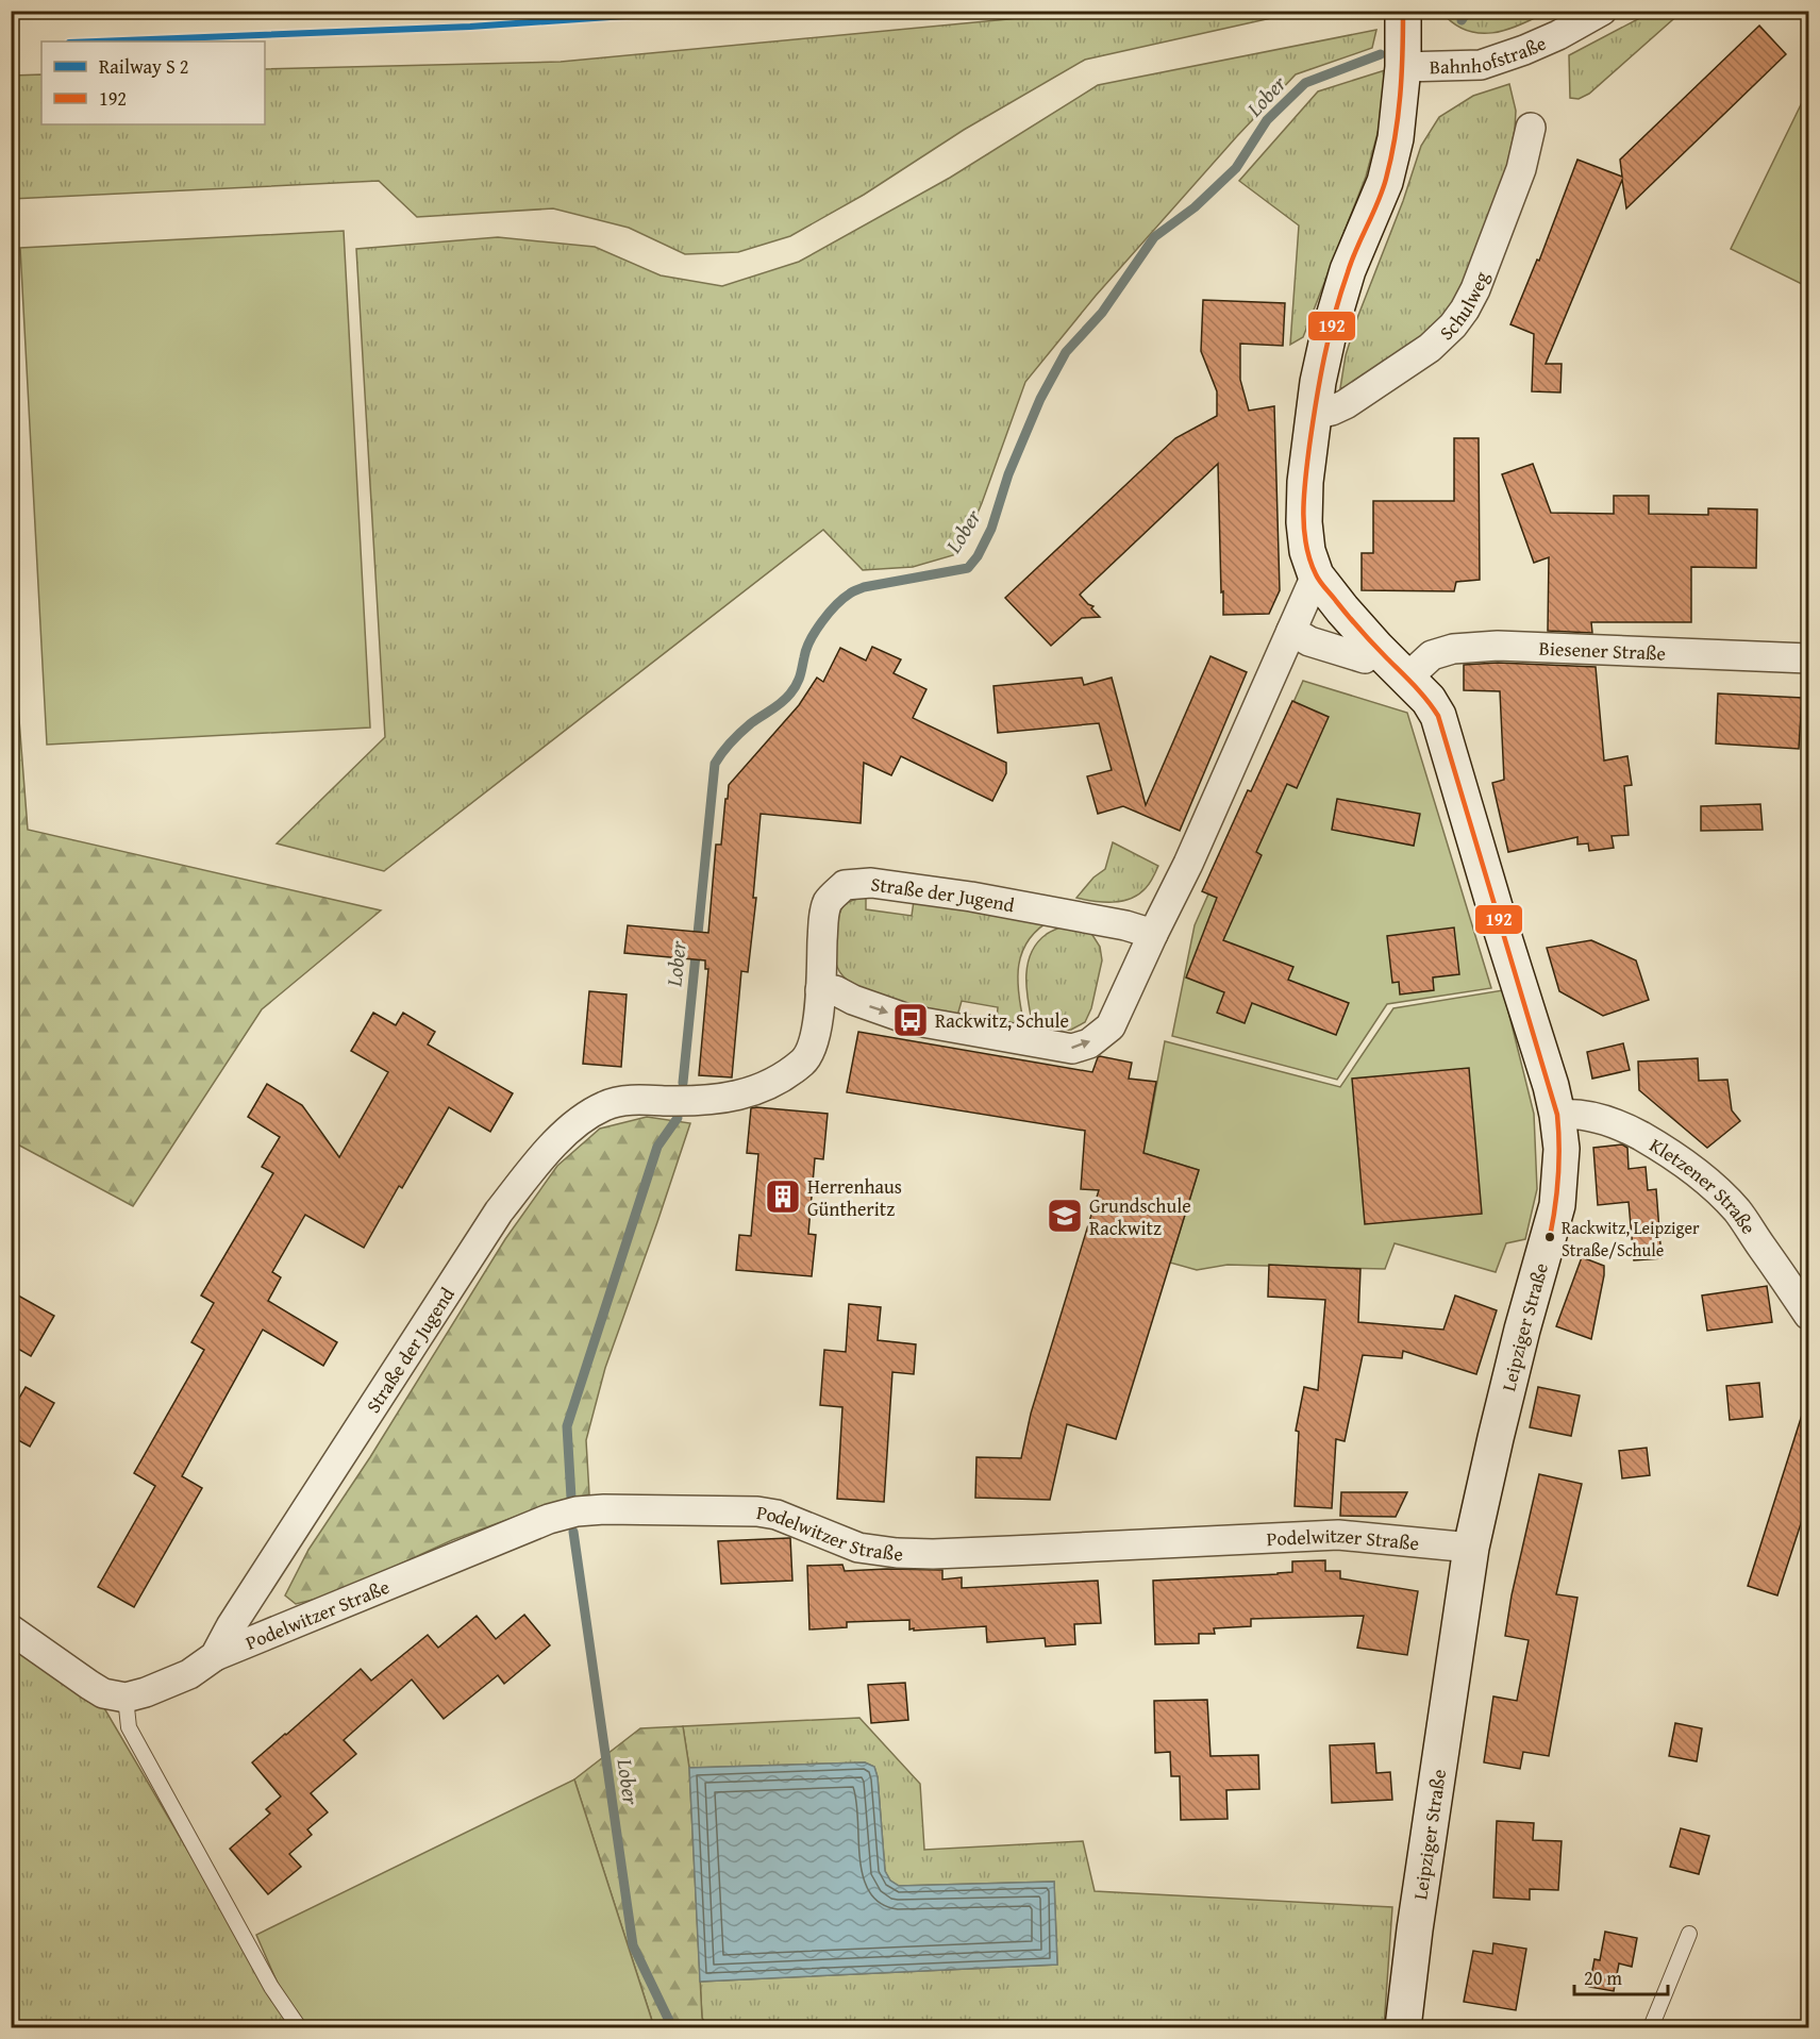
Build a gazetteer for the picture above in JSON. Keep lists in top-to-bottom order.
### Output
{
  "streets": {
    "street": [
      "Bahnhofstraße",
      "Schulweg",
      "Biesener Straße",
      "Straße der Jugend",
      "Kletzener Straße",
      "Leipziger Straße",
      "Podelwitzer Straße"
    ]
  },
  "crossings": [
    ["Bahnhofstraße", "Leipziger Straße"],
    ["Schulweg", "Leipziger Straße"],
    ["Biesener Straße", "Leipziger Straße"],
    ["Straße der Jugend", "Podelwitzer Straße"],
    ["Kletzener Straße", "Leipziger Straße"],
    ["Leipziger Straße", "Podelwitzer Straße"]
  ],
  "water": ["Lober"],
  "places": {
    "bus stop": ["Rackwitz, Schule"],
    "building": ["Herrenhaus Güntheritz"],
    "school or university": ["Grundschule Rackwitz"],
    "other": ["Rackwitz, Leipziger Straße/Schule"]
  },
  "lines": ["transit line 192"],
  "legend": ["Railway S 2", "192"],
  "scale_bar": "20 m"
}
